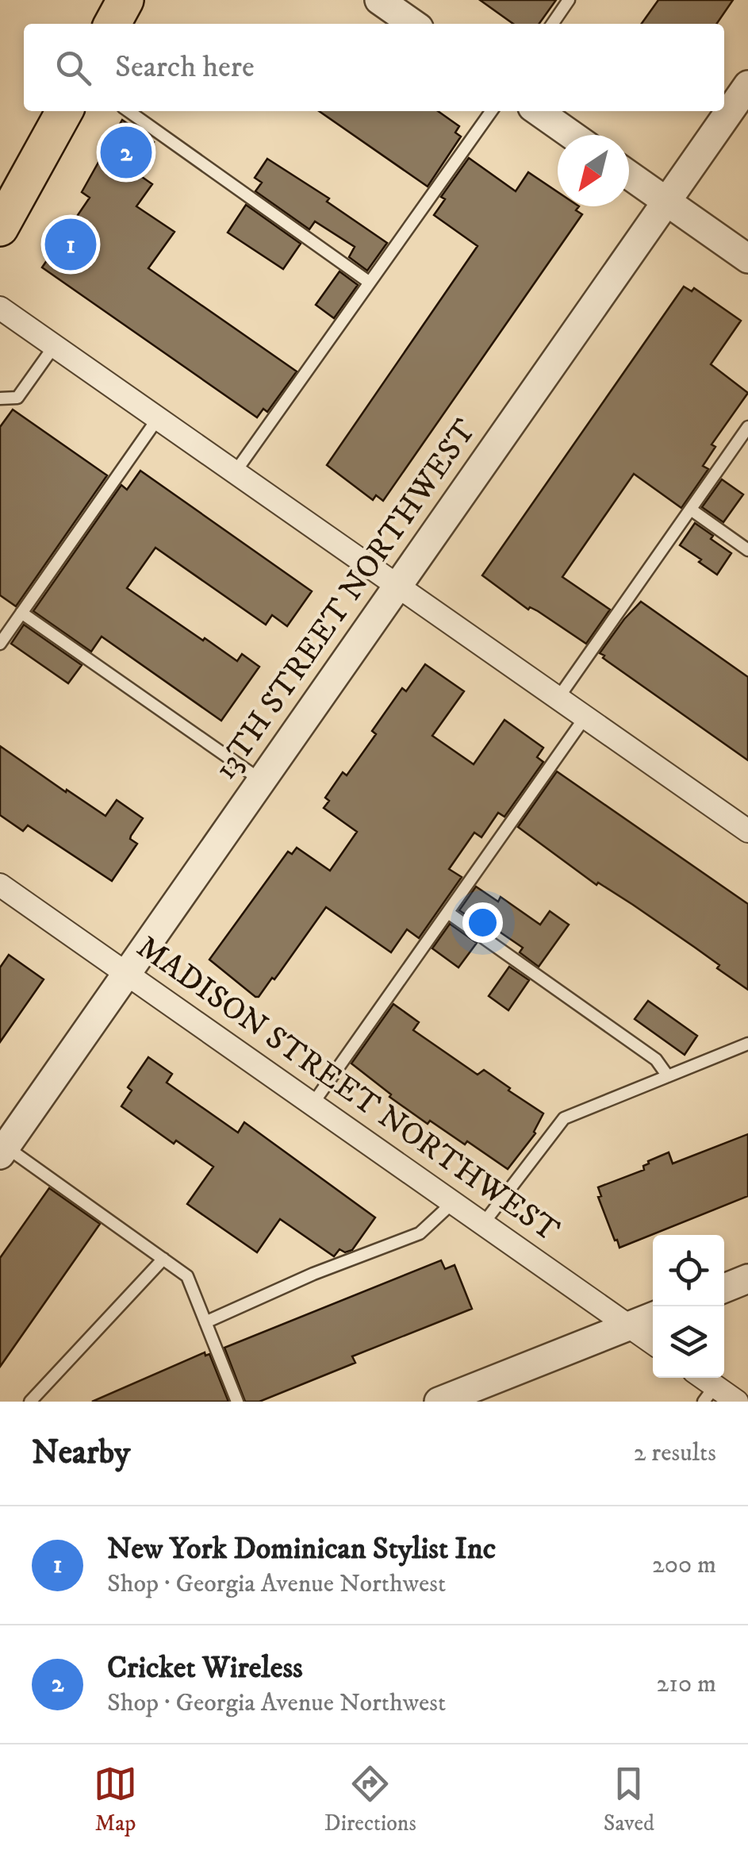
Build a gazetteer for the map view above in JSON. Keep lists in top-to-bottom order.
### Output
{
  "streets": {
    "street": ["13TH STREET NORTHWEST", "MADISON STREET NORTHWEST"]
  },
  "crossings": [
    ["13TH STREET NORTHWEST", "MADISON STREET NORTHWEST"]
  ],
  "north": "bottom left",
  "page": {
    "search": "Search here",
    "pins": ["2", "1"],
    "heading": ["Nearby", "2 results"],
    "list": [
      {
        "mark": "1",
        "name": "New York Dominican Stylist Inc",
        "note": "Shop · Georgia Avenue Northwest",
        "value": "200 m"
      },
      {
        "mark": "2",
        "name": "Cricket Wireless",
        "note": "Shop · Georgia Avenue Northwest",
        "value": "210 m"
      }
    ],
    "nav": ["Map", "Directions", "Saved"]
  }
}
